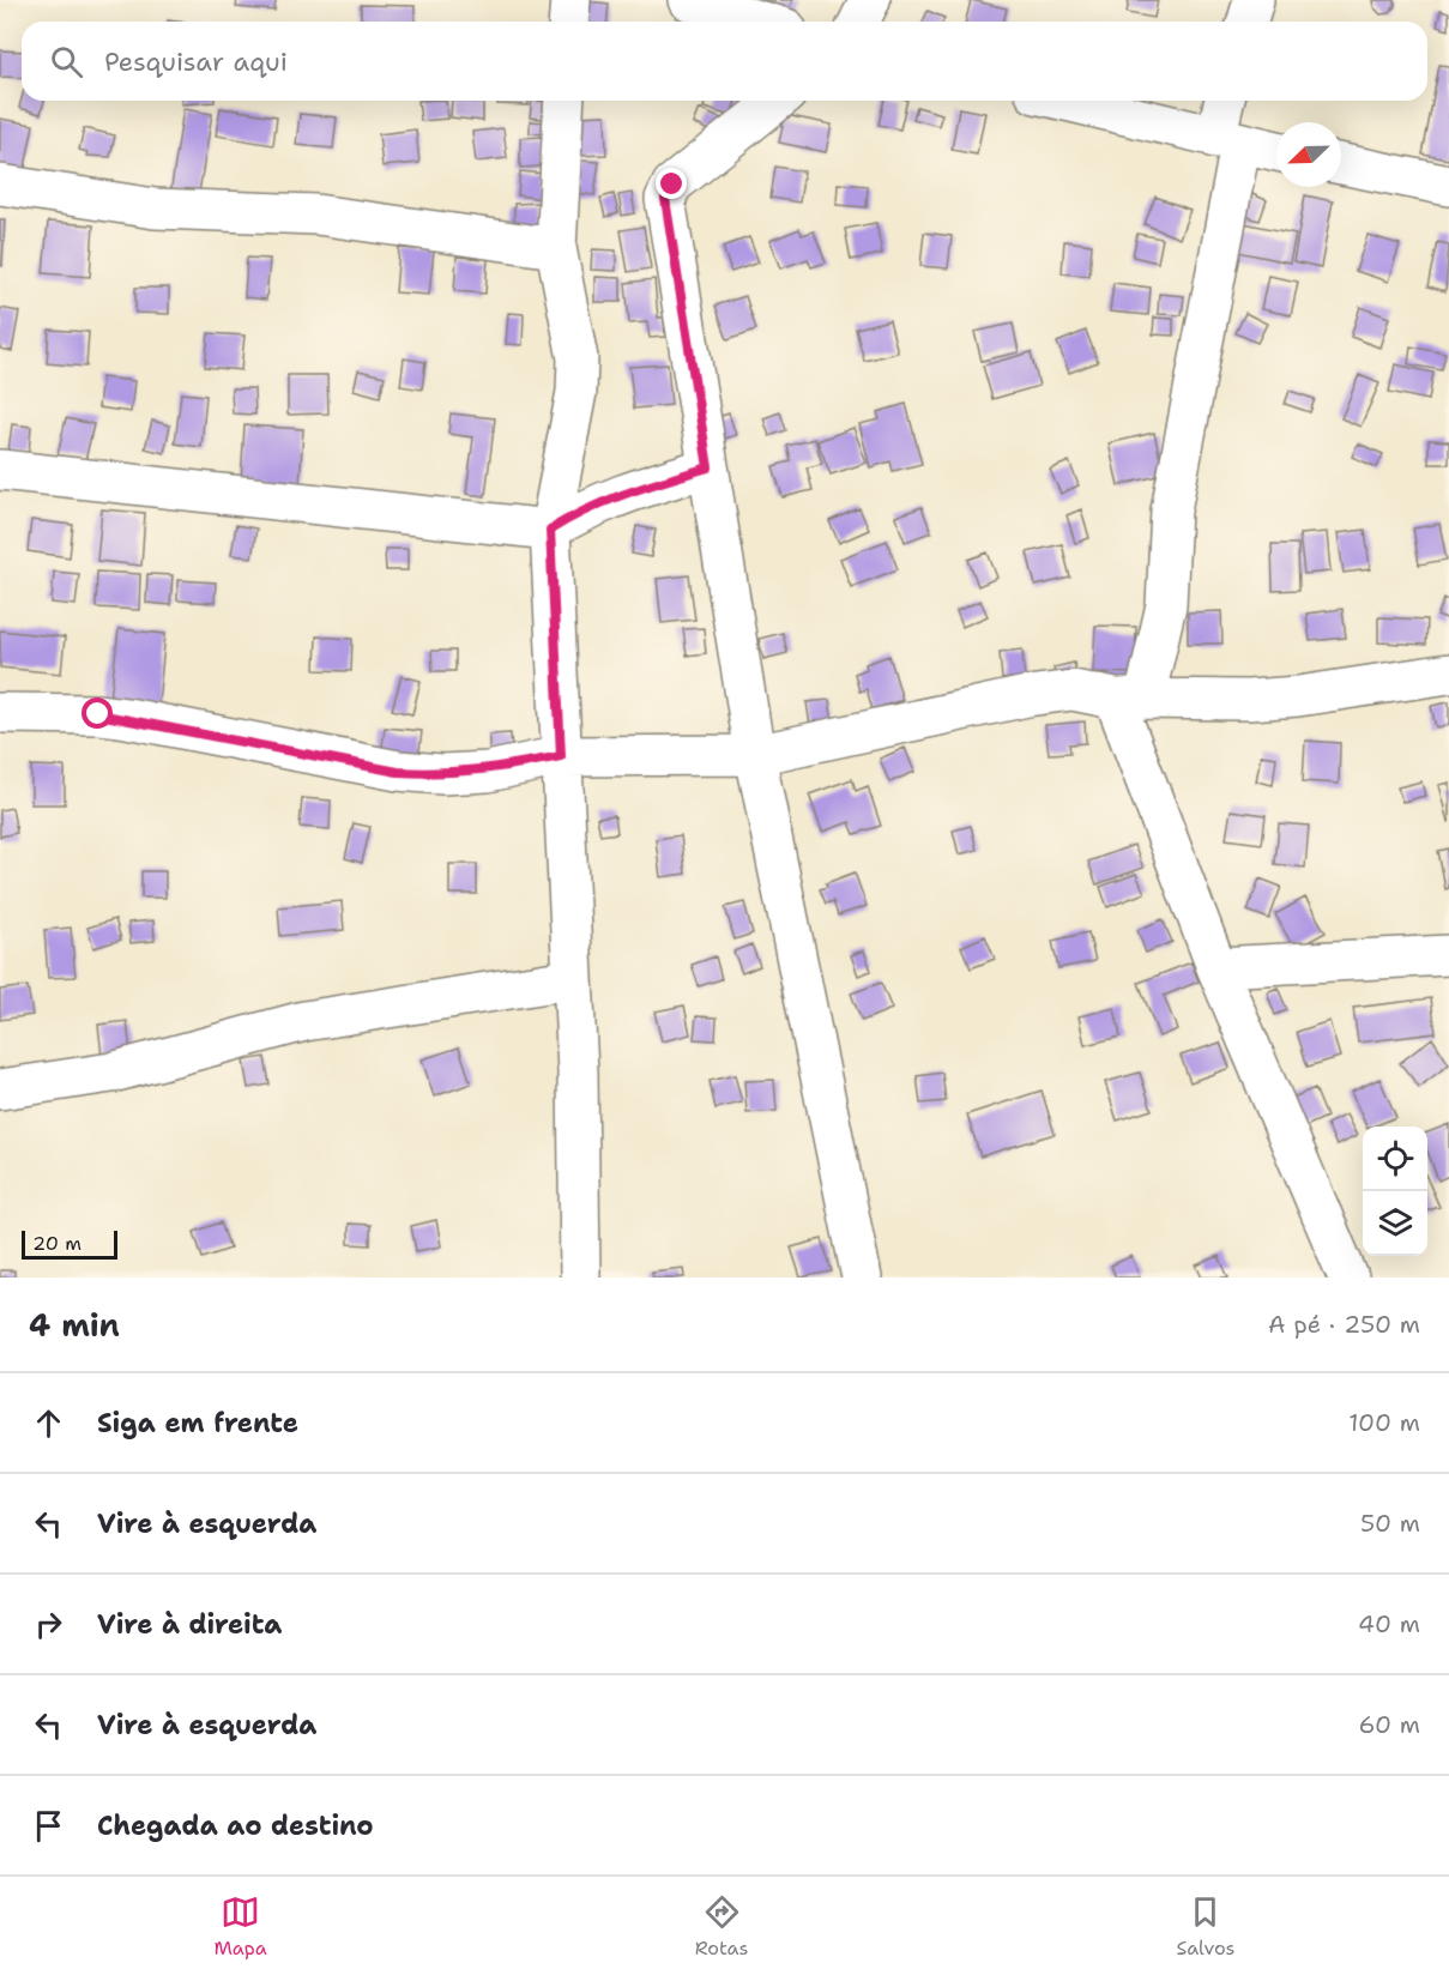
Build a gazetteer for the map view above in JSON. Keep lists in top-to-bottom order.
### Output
{
  "scale_bar": "20 m",
  "north": "bottom left",
  "page": {
    "search": "Pesquisar aqui",
    "scale": "20 m",
    "heading": ["4 min", "A pé · 250 m"],
    "list": [
      ["Siga em frente", "100 m"],
      ["Vire à esquerda", "50 m"],
      ["Vire à direita", "40 m"],
      ["Vire à esquerda", "60 m"],
      "Chegada ao destino"
    ],
    "nav": ["Mapa", "Rotas", "Salvos"]
  }
}
